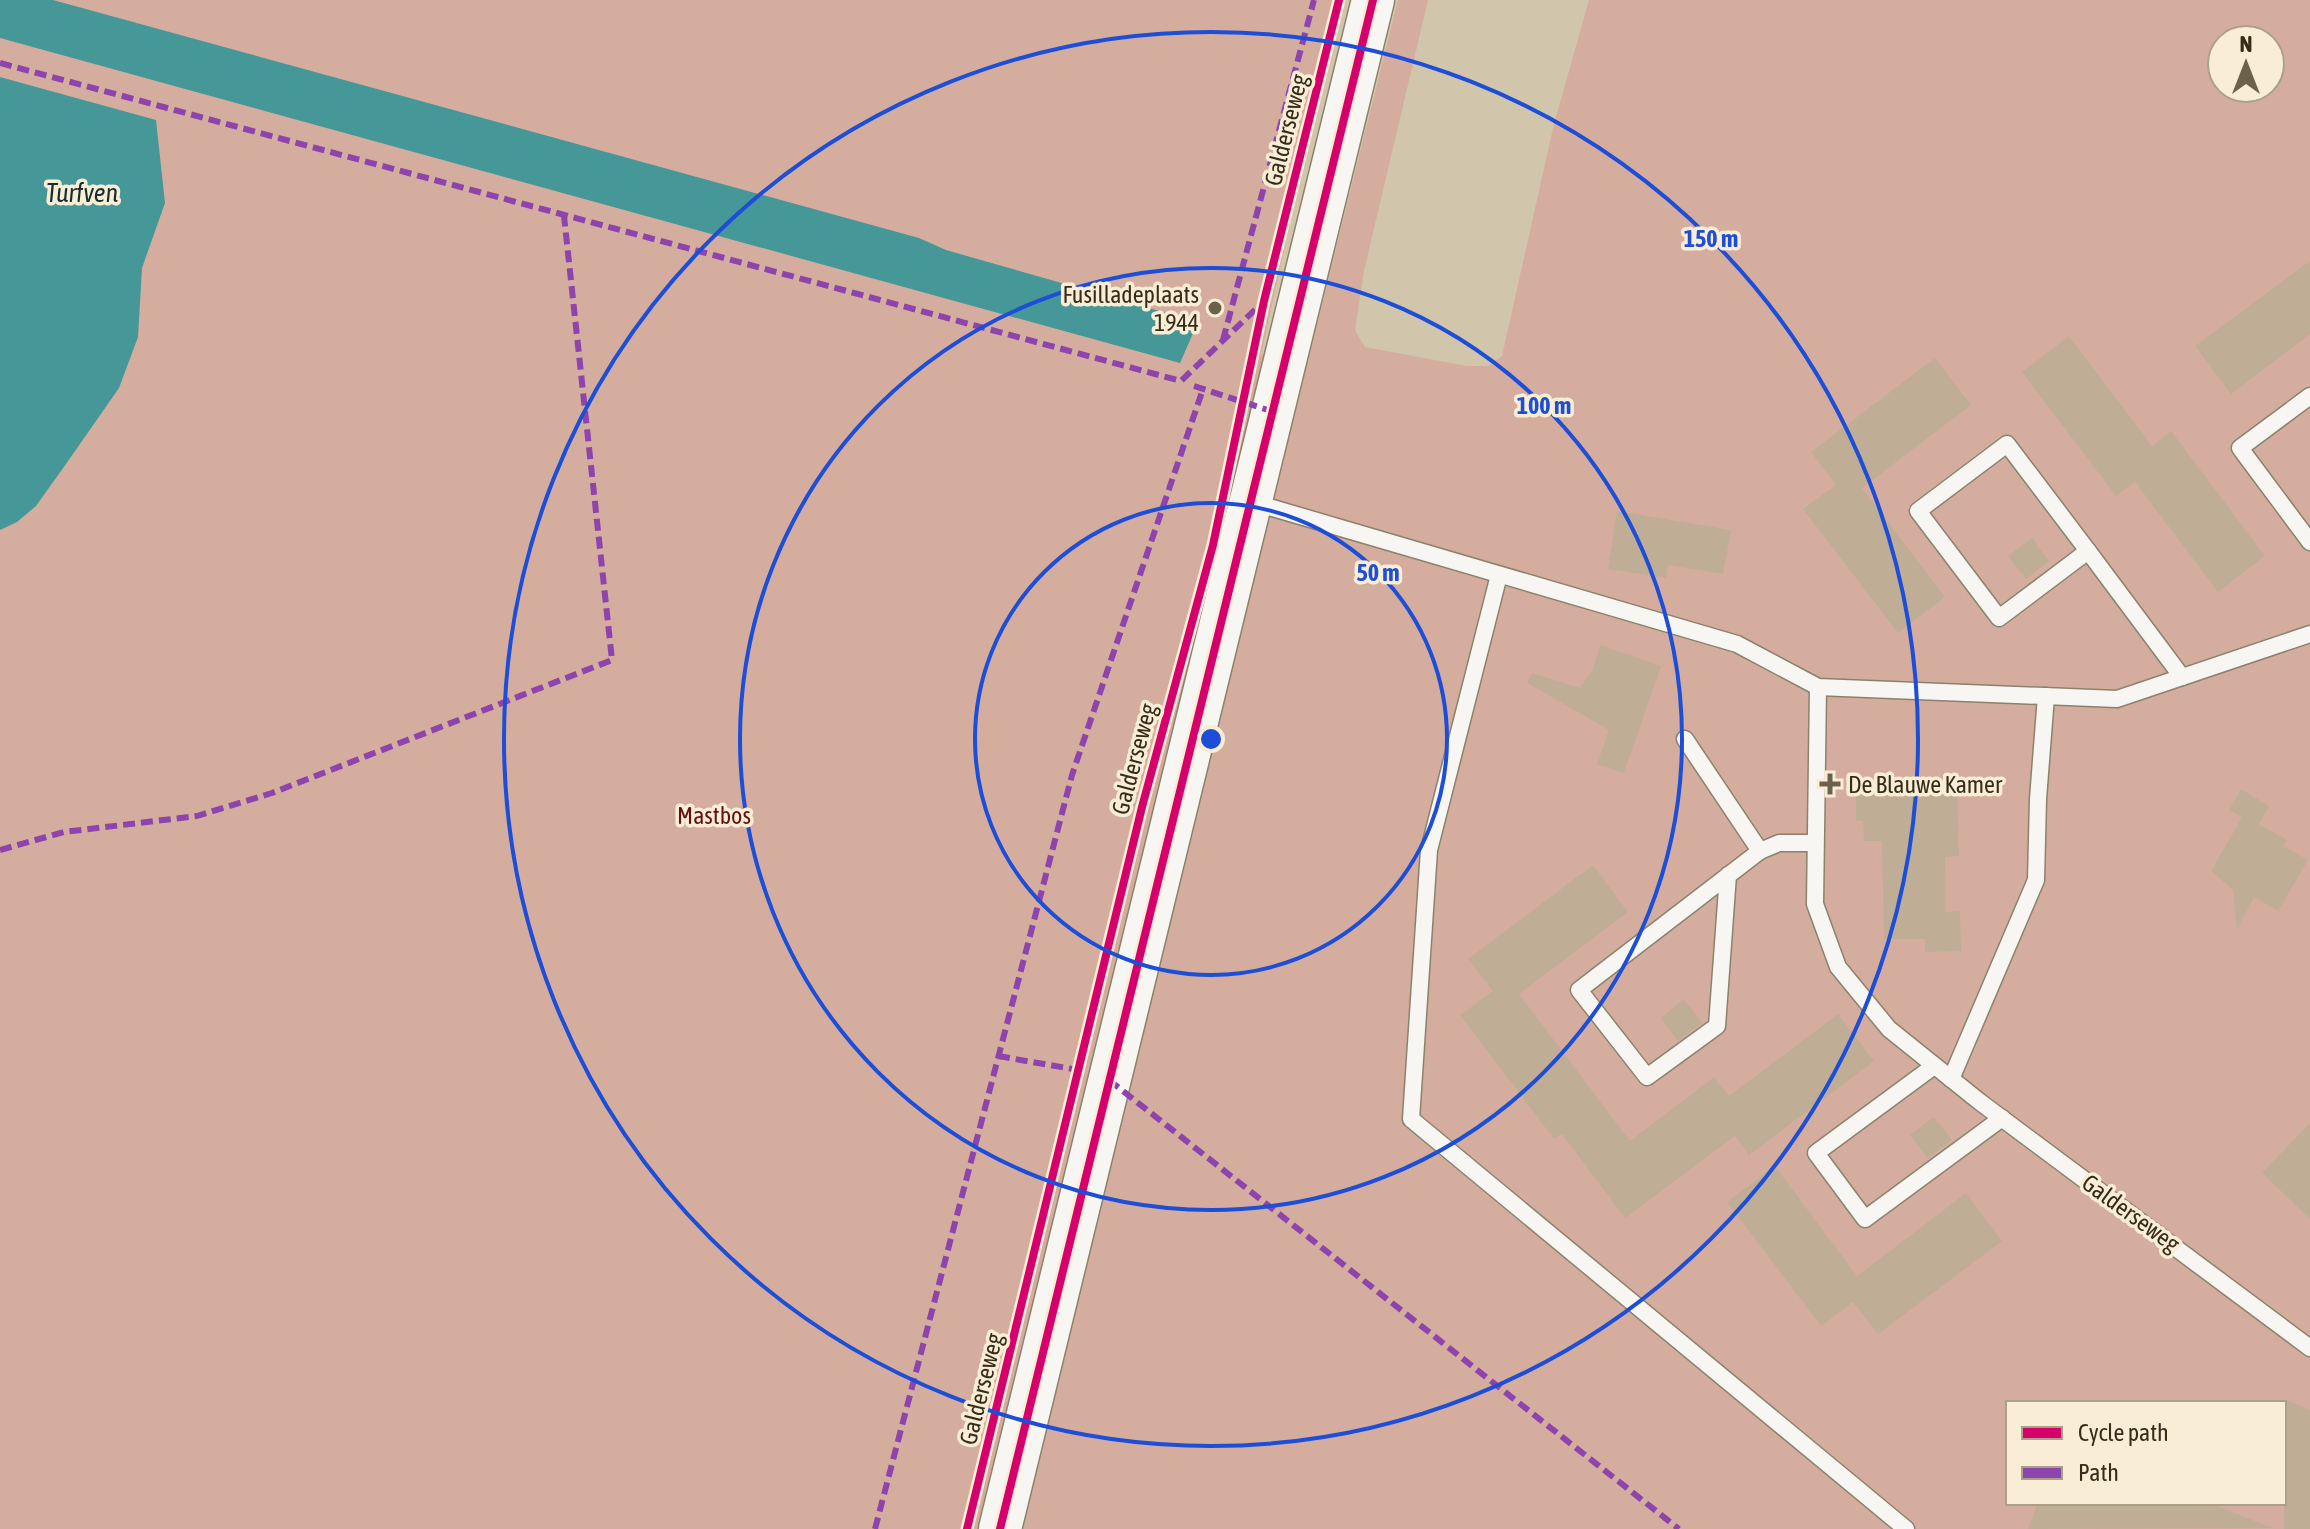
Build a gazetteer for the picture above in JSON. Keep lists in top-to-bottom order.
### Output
{
  "streets": {
    "street": ["Galderseweg"]
  },
  "water": ["Turfven"],
  "parks": ["Mastbos"],
  "places": {
    "other": ["Fusilladeplaats 1944"],
    "health": ["De Blauwe Kamer"]
  },
  "legend": ["Cycle path", "Path"],
  "north": "top",
  "rings": ["150 m", "100 m", "50 m"]
}
